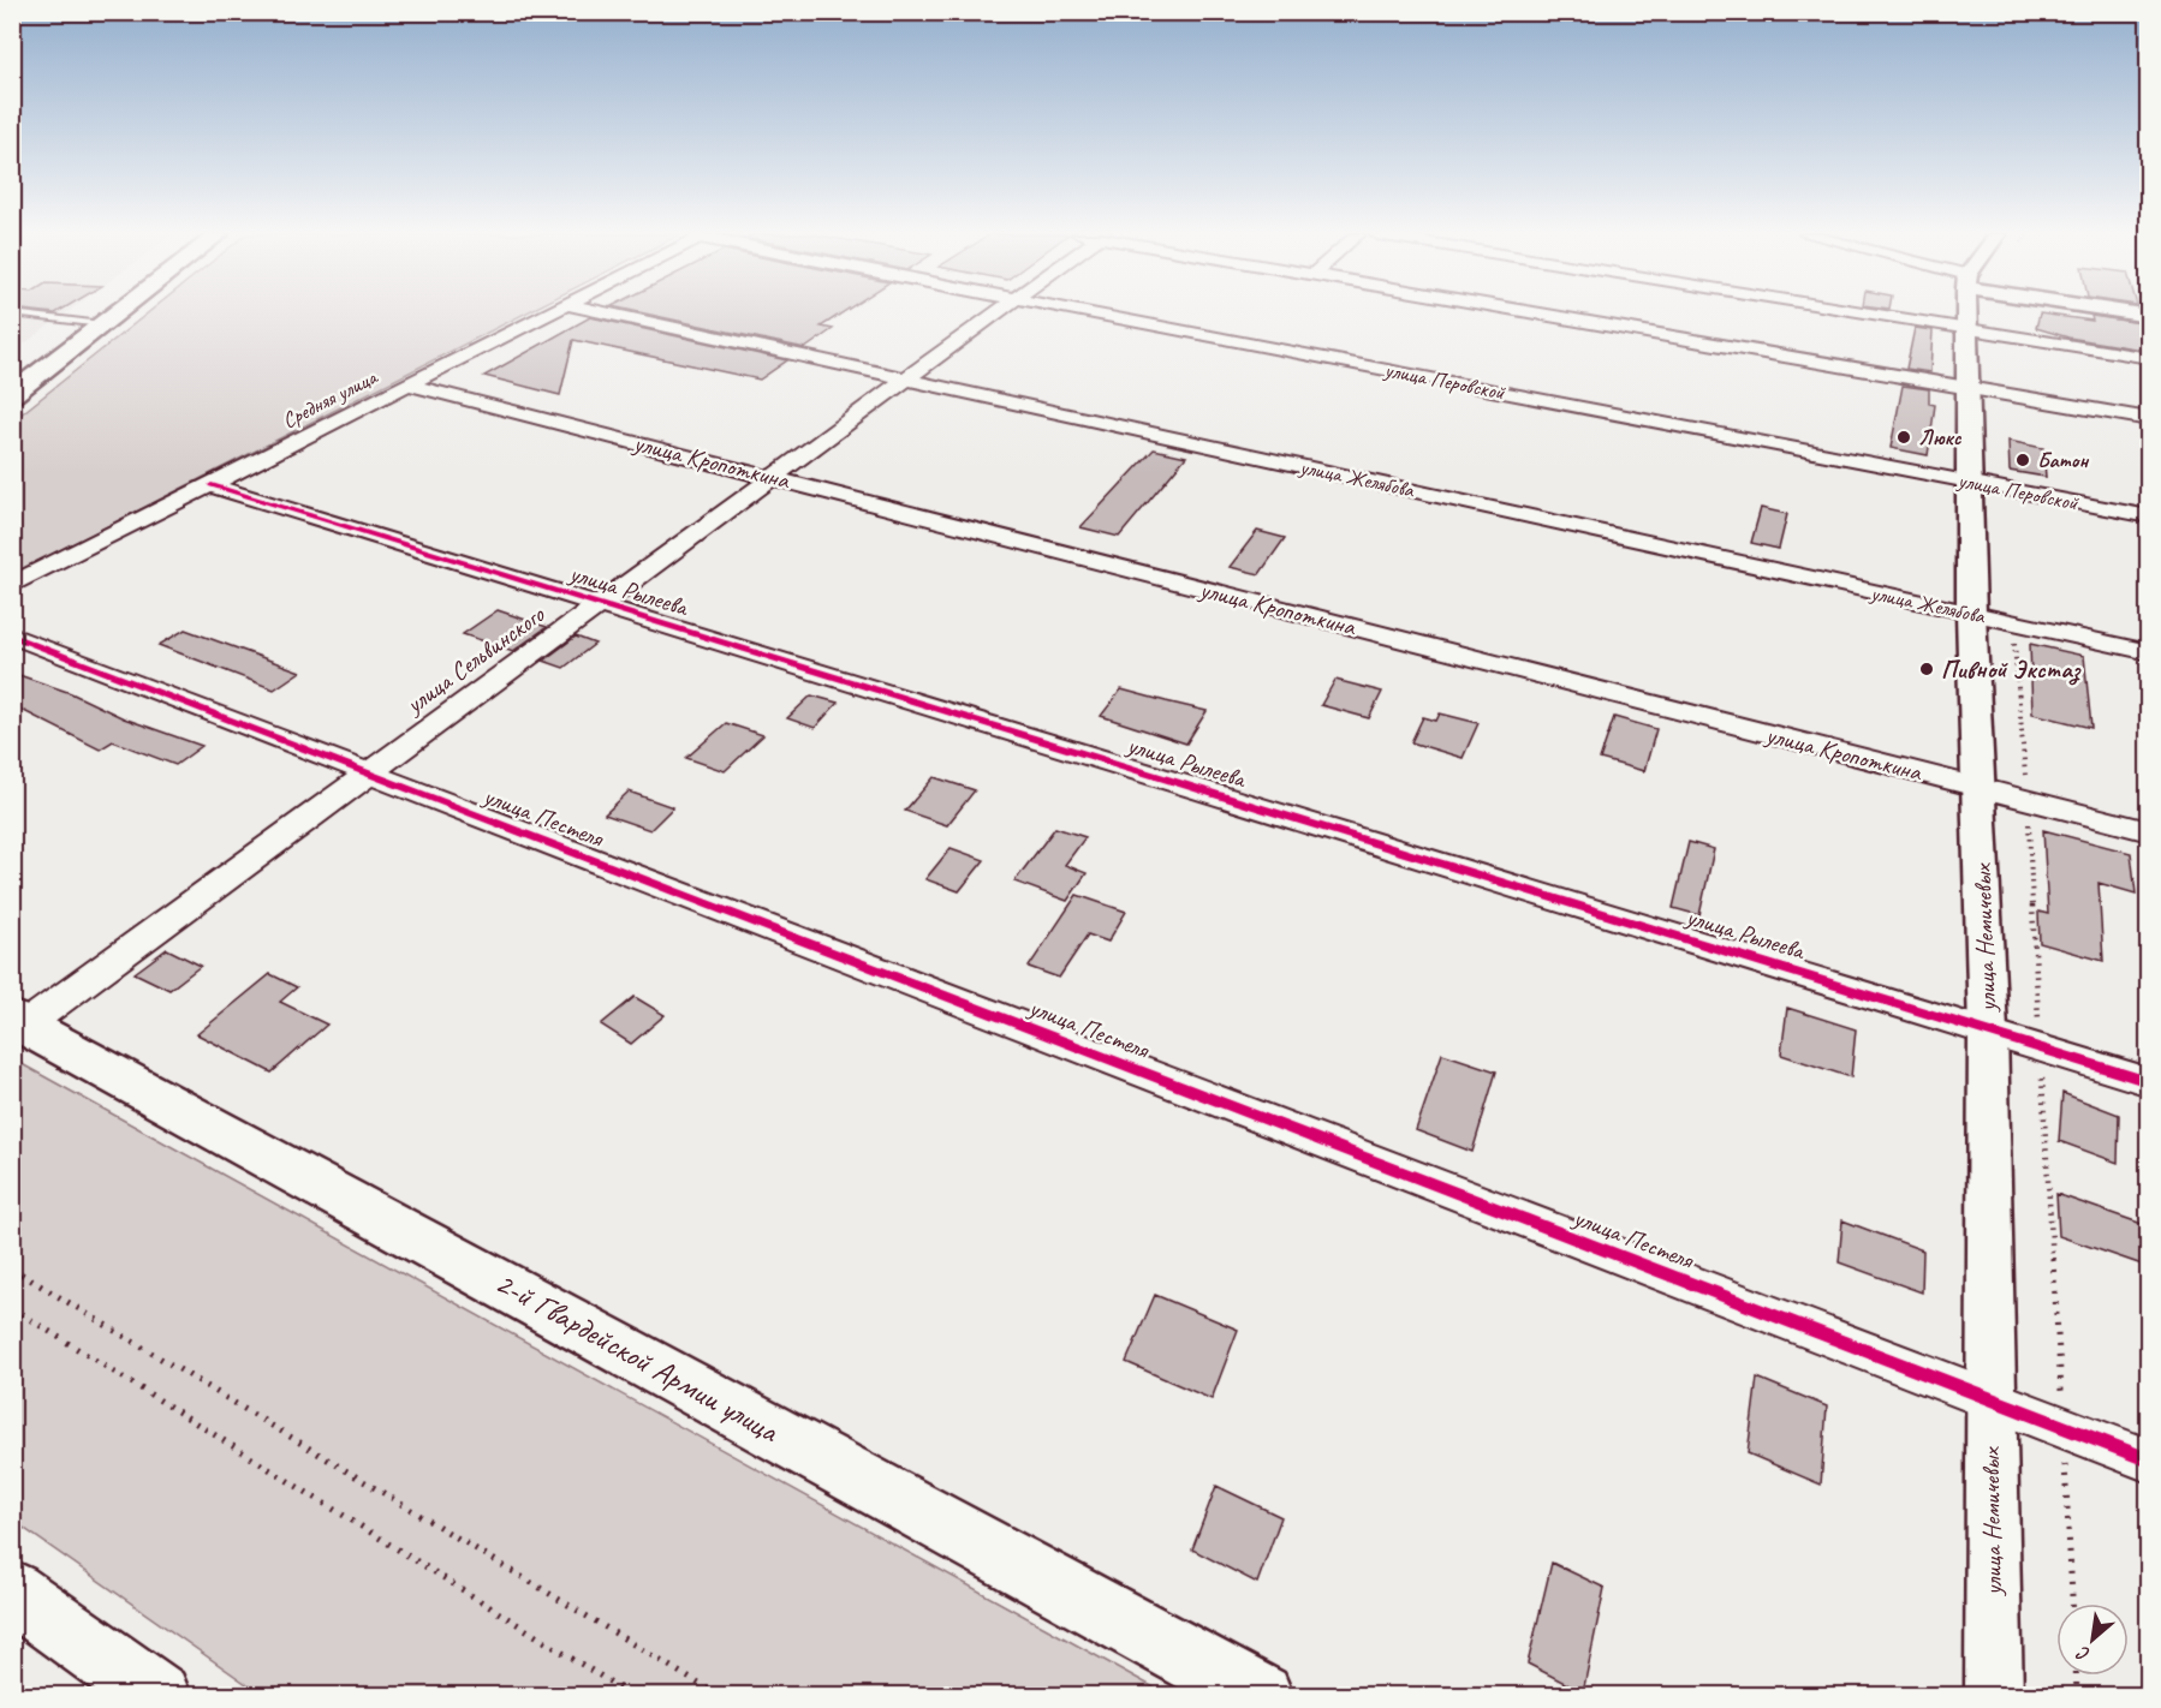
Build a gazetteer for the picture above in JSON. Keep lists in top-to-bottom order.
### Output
{
  "streets": {
    "main road": ["2-й Гвардейской Армии улица"],
    "street": [
      "улица Перовской",
      "Средняя улица",
      "улица Кропоткина",
      "улица Желябова",
      "улица Рылеева",
      "улица Сельвинского",
      "улица Пестеля",
      "улица Немичевых"
    ]
  },
  "crossings": [
    ["улица Перовской", "улица Немичевых"],
    ["Средняя улица", "улица Кропоткина"],
    ["Средняя улица", "улица Рылеева"],
    ["улица Кропоткина", "улица Сельвинского"],
    ["улица Кропоткина", "улица Немичевых"],
    ["улица Желябова", "улица Сельвинского"],
    ["улица Желябова", "улица Немичевых"],
    ["улица Рылеева", "улица Сельвинского"],
    ["улица Рылеева", "улица Немичевых"],
    ["улица Сельвинского", "улица Пестеля"],
    ["улица Сельвинского", "2-й Гвардейской Армии улица"],
    ["улица Пестеля", "улица Немичевых"]
  ],
  "places": ["Люкс", "Батон", "Пивной Экстаз"],
  "north": "bottom left"
}
